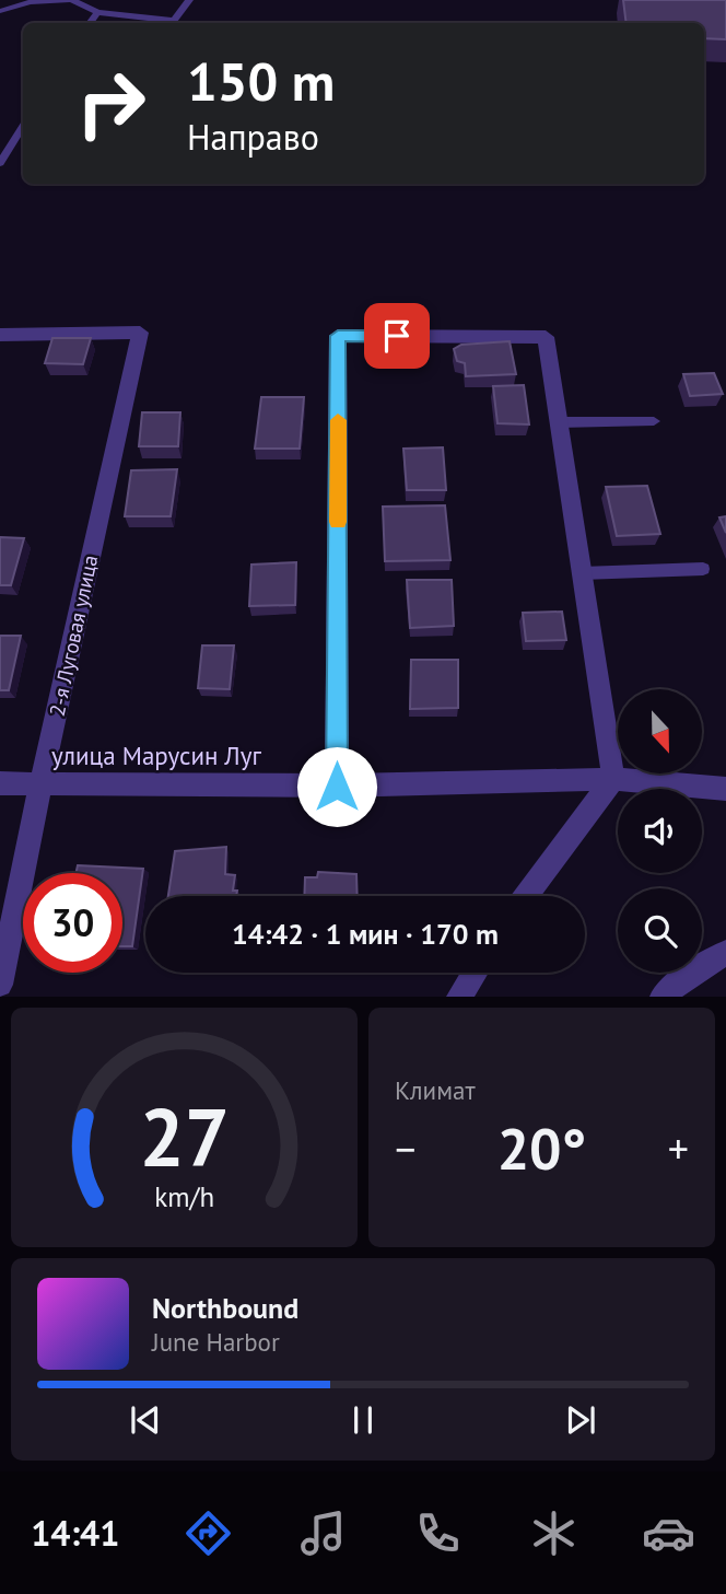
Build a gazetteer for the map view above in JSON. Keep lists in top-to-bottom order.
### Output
{
  "streets": {
    "street": ["2-я Луговая улица", "улица Марусин Луг"]
  },
  "crossings": [
    ["2-я Луговая улица", "улица Марусин Луг"]
  ],
  "north": "bottom",
  "page": {
    "turn": ["150 m", "Направо"],
    "limit": "30",
    "trip": "14:42 · 1 мин · 170 m",
    "tile": "Климат",
    "heat": ["−", "20°", "+"],
    "song": ["Northbound", "June Harbor"],
    "tabs": "14:41",
    "gauge": ["27", "km/h"]
  }
}
